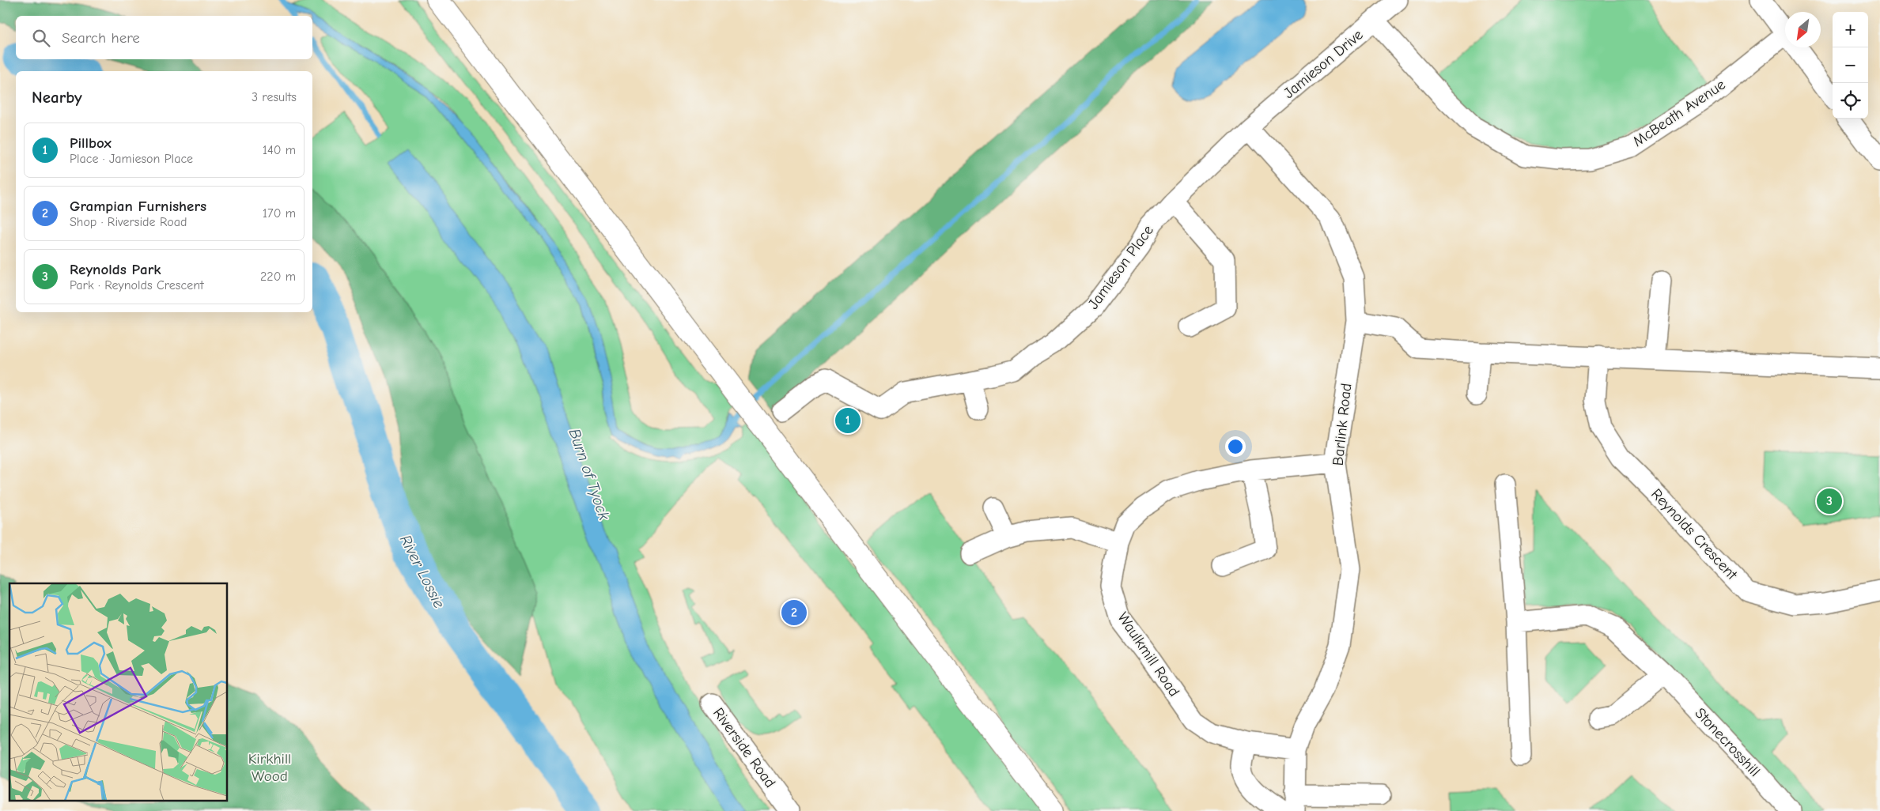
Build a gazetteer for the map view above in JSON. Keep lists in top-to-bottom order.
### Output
{
  "streets": {
    "street": [
      "Jamieson Drive",
      "McBeath Avenue",
      "Jamieson Place",
      "Barlink Road",
      "Reynolds Crescent",
      "Waulkmill Road",
      "Stonecrosshill",
      "Riverside Road"
    ]
  },
  "crossings": [
    ["Jamieson Drive", "McBeath Avenue"],
    ["Jamieson Drive", "Jamieson Place"],
    ["Jamieson Drive", "Barlink Road"],
    ["Jamieson Place", "Barlink Road"],
    ["Barlink Road", "Waulkmill Road"]
  ],
  "water": ["Burn of Tyock", "River Lossie"],
  "parks": ["Kirkhill Wood"],
  "north": "bottom left",
  "page": {
    "map_buttons": ["+", "−"],
    "search": "Search here",
    "heading": ["Nearby", "3 results"],
    "list": [
      {
        "mark": "1",
        "name": "Pillbox",
        "note": "Place · Jamieson Place",
        "value": "140 m"
      },
      {
        "mark": "2",
        "name": "Grampian Furnishers",
        "note": "Shop · Riverside Road",
        "value": "170 m"
      },
      {
        "mark": "3",
        "name": "Reynolds Park",
        "note": "Park · Reynolds Crescent",
        "value": "220 m"
      }
    ],
    "pins": ["1", "3", "2"]
  }
}
